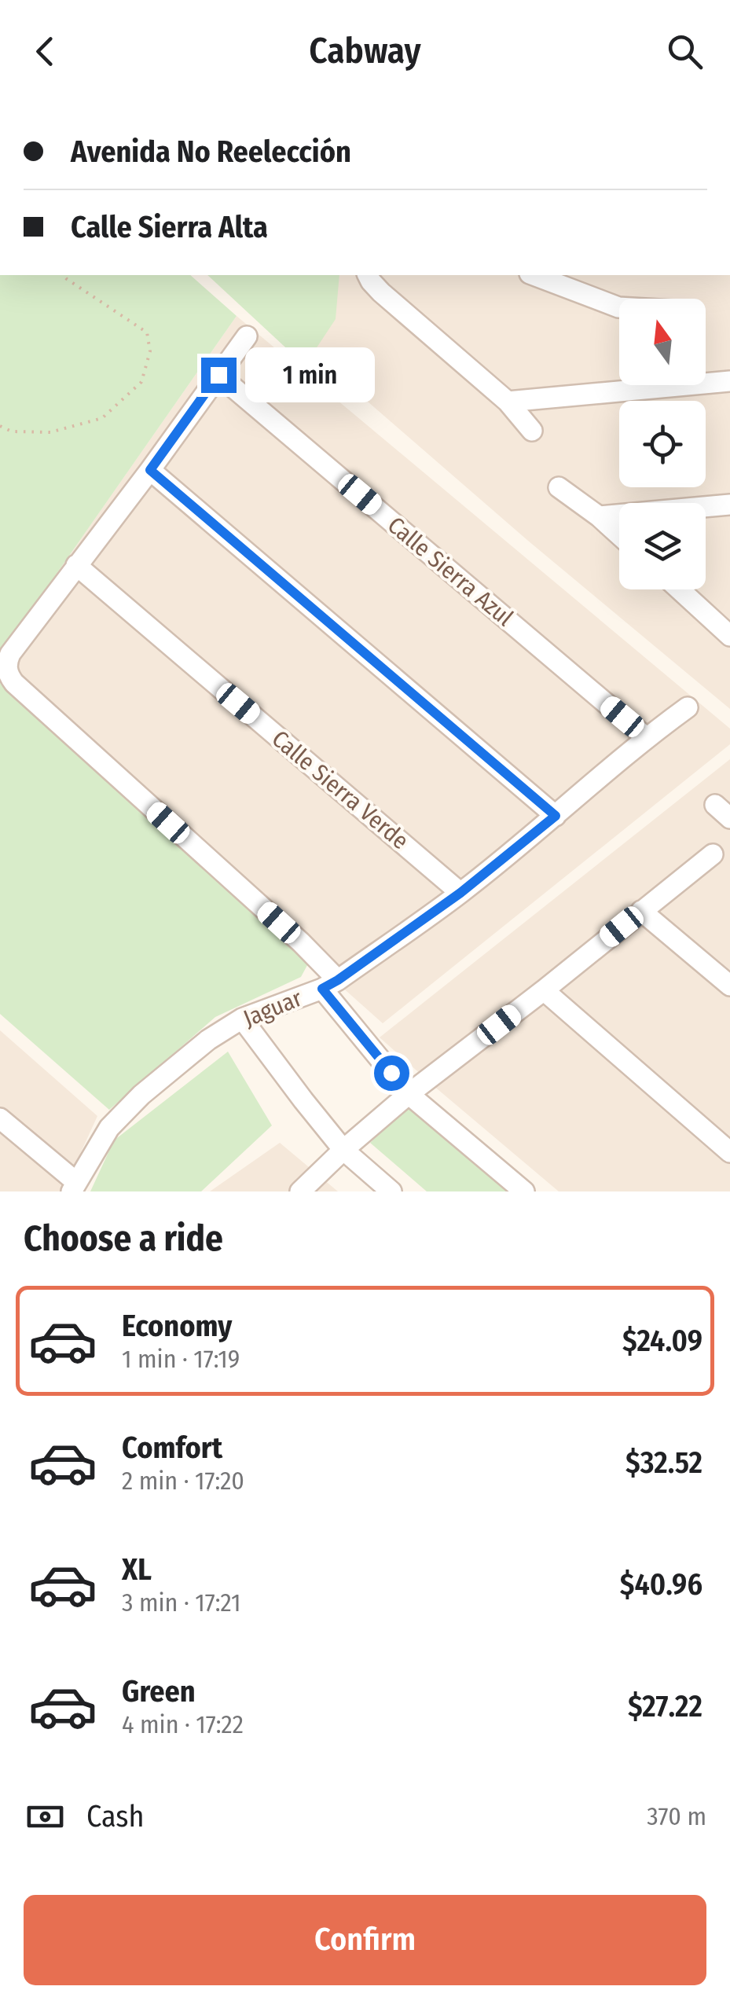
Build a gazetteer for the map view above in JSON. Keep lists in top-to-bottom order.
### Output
{
  "streets": {
    "street": ["Calle Sierra Azul", "Calle Sierra Verde", "Jaguar"]
  },
  "crossings": [
    ["Calle Sierra Azul", "Jaguar"],
    ["Calle Sierra Verde", "Jaguar"]
  ],
  "north": "top",
  "page": {
    "header": "Cabway",
    "banner": ["Avenida No Reelección", "Calle Sierra Alta"],
    "bubble": "1 min",
    "heading": "Choose a ride",
    "list": [
      {
        "name": "Economy",
        "note": "1 min · 17:19",
        "value": "$24.09"
      },
      {
        "name": "Comfort",
        "note": "2 min · 17:20",
        "value": "$32.52"
      },
      {
        "name": "XL",
        "note": "3 min · 17:21",
        "value": "$40.96"
      },
      {
        "name": "Green",
        "note": "4 min · 17:22",
        "value": "$27.22"
      }
    ],
    "pay": ["Cash", "370 m"],
    "buttons": "Confirm"
  }
}
